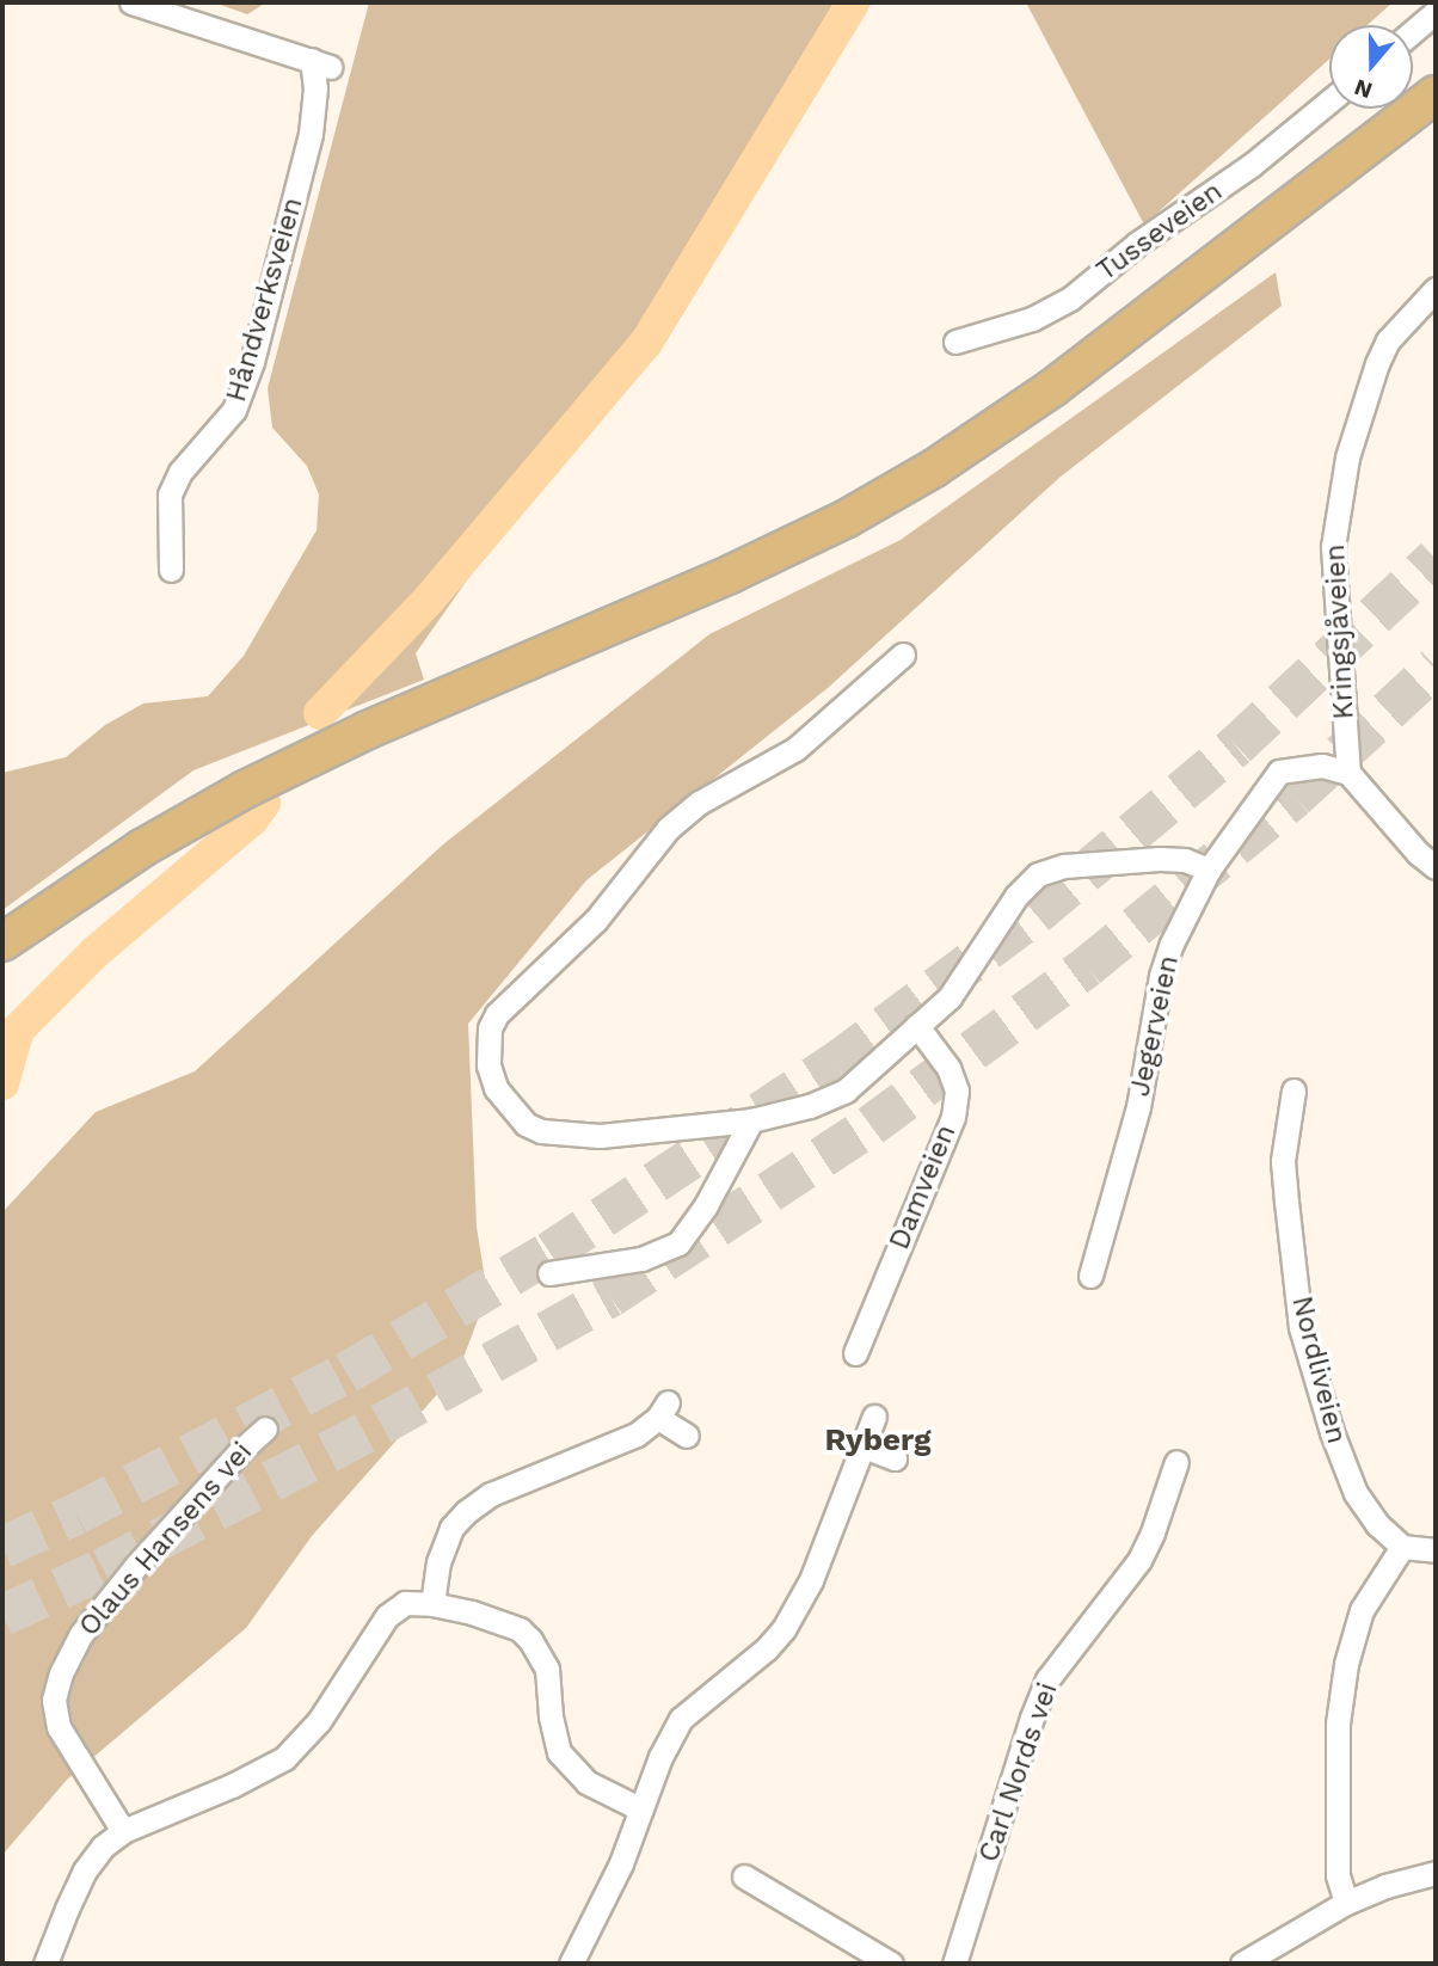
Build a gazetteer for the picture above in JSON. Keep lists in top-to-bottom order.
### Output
{
  "streets": {
    "street": [
      "Tusseveien",
      "Håndverksveien",
      "Kringsjåveien",
      "Jegerveien",
      "Damveien",
      "Nordliveien",
      "Olaus Hansens vei",
      "Carl Nords vei"
    ]
  },
  "crossings": [
    ["Kringsjåveien", "Jegerveien"]
  ],
  "districts": ["Ryberg"],
  "north": "bottom"
}
